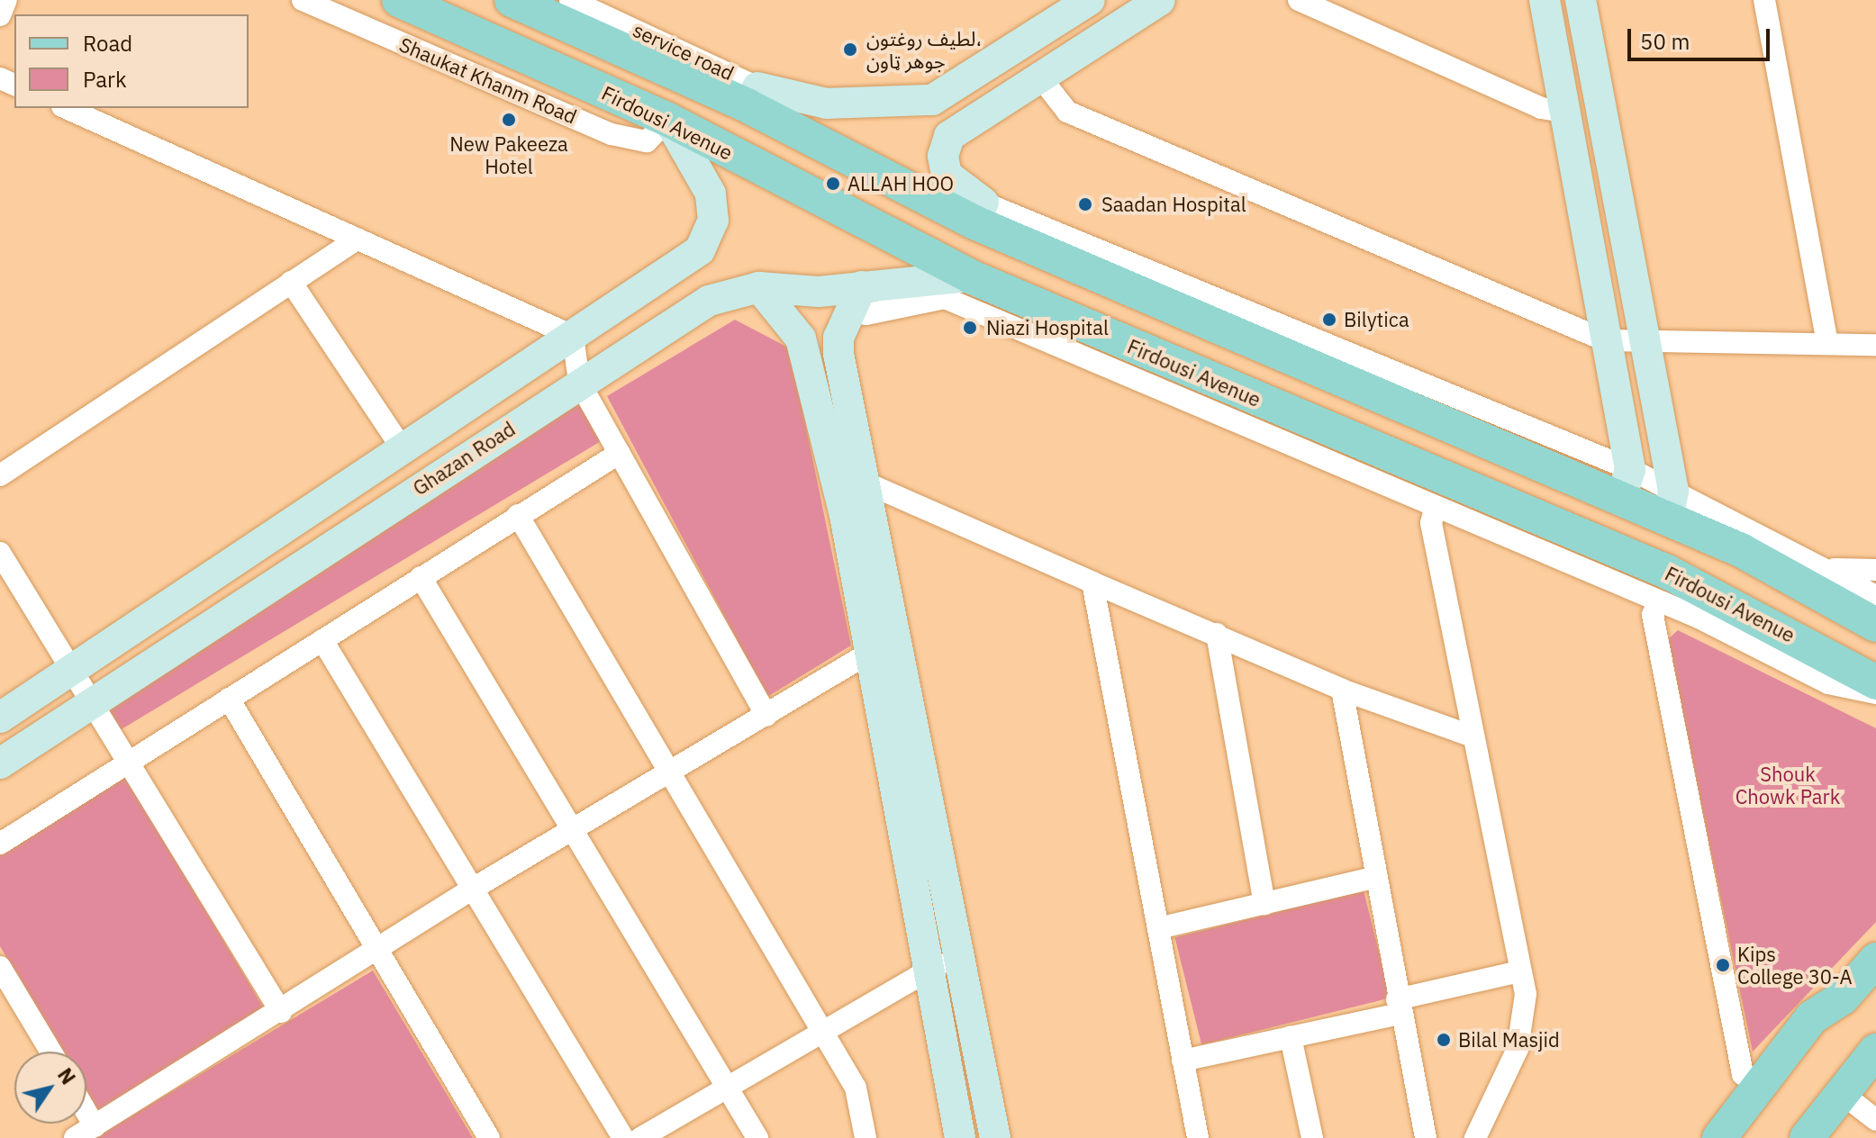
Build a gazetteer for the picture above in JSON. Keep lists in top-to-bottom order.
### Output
{
  "streets": {
    "main road": ["Firdousi Avenue"],
    "street": ["service road", "Shaukat Khanm Road", "Ghazan Road"]
  },
  "crossings": [
    ["Shaukat Khanm Road", "Firdousi Avenue"],
    ["Shaukat Khanm Road", "Ghazan Road"],
    ["Firdousi Avenue", "Ghazan Road"]
  ],
  "parks": ["Shouk Chowk Park"],
  "places": [
    "لطیف روغتون، جوهر ټاون",
    "New Pakeeza Hotel",
    "ALLAH HOO",
    "Saadan Hospital",
    "Bilytica",
    "Niazi Hospital",
    "Kips College 30-A",
    "Bilal Masjid"
  ],
  "legend": ["Road", "Park"],
  "scale_bar": "50 m",
  "north": "top right"
}
